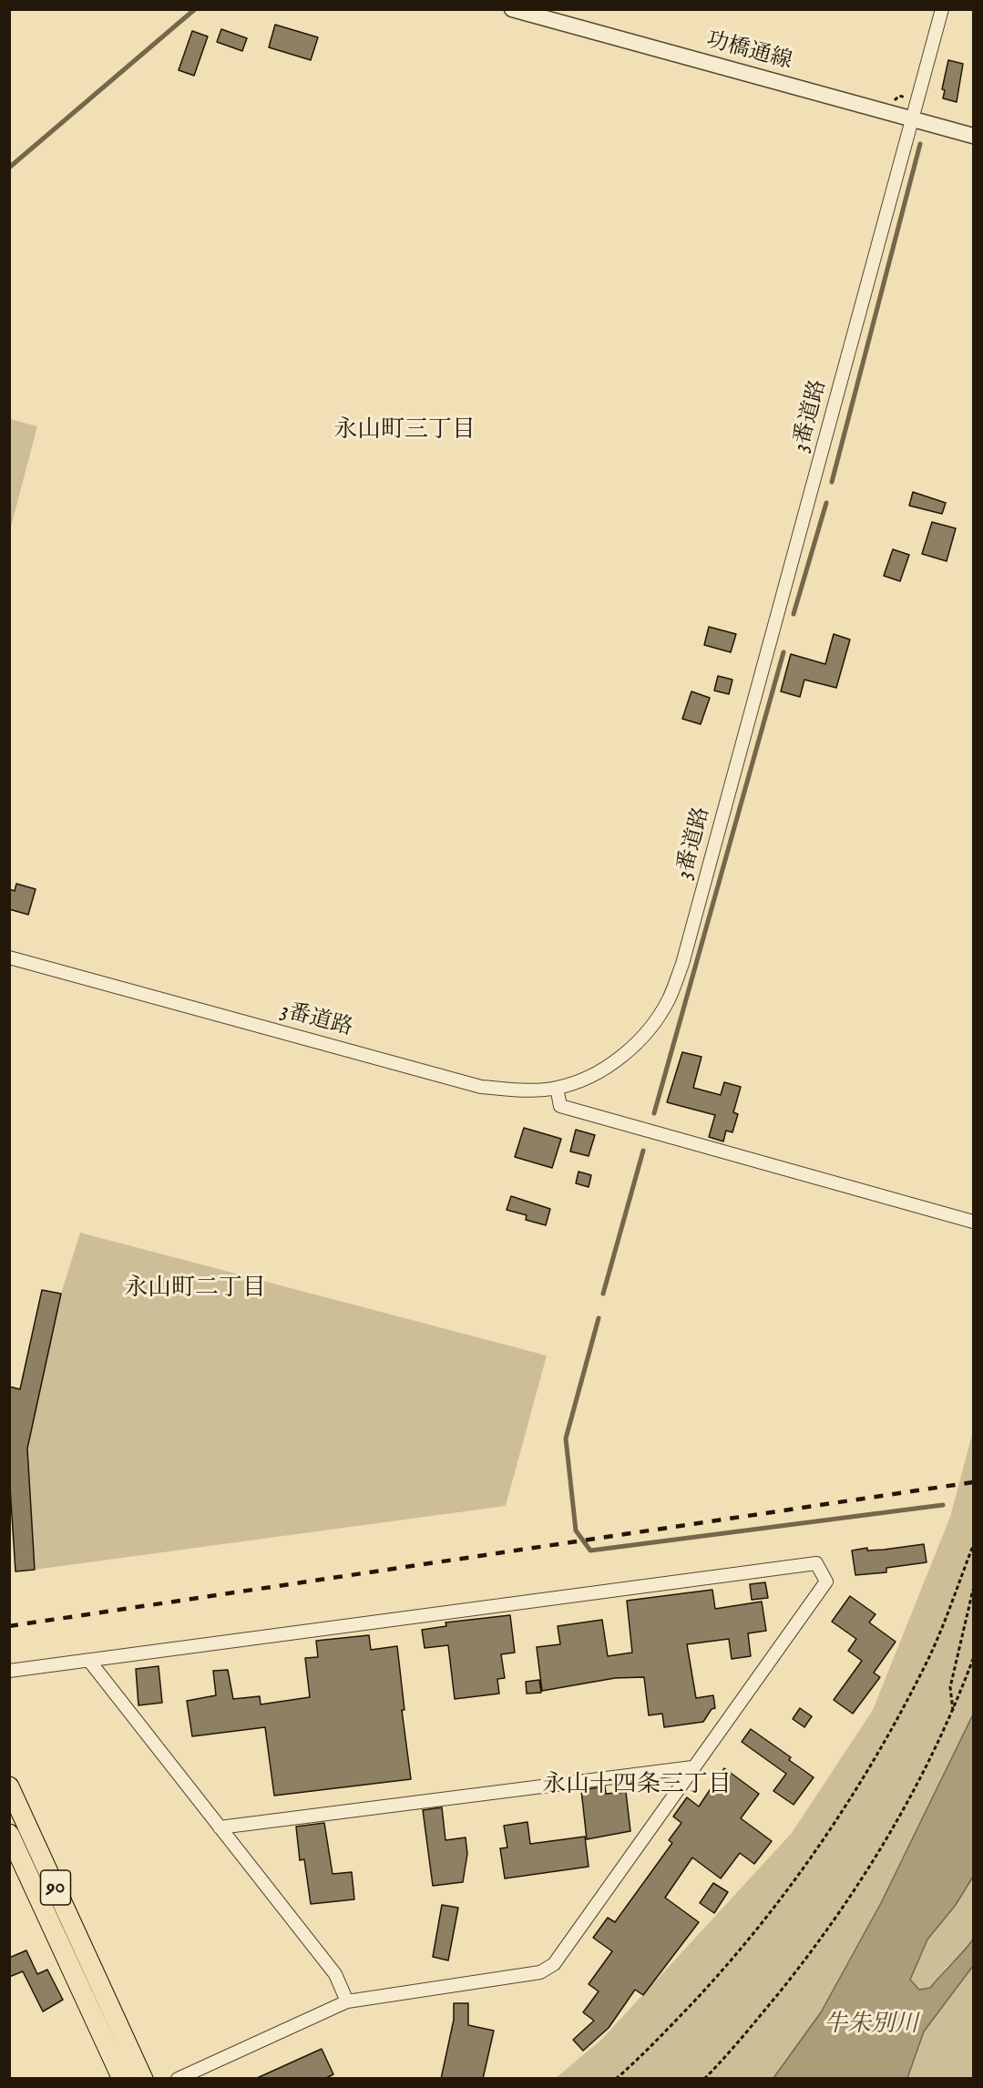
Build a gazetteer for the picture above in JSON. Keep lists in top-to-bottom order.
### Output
{
  "streets": {
    "main road": ["90"],
    "street": ["功橋通線", "3番道路"]
  },
  "crossings": [
    ["功橋通線", "3番道路"]
  ],
  "districts": ["永山町三丁目", "永山町二丁目", "永山十四条三丁目"],
  "water": ["牛朱別川"]
}
